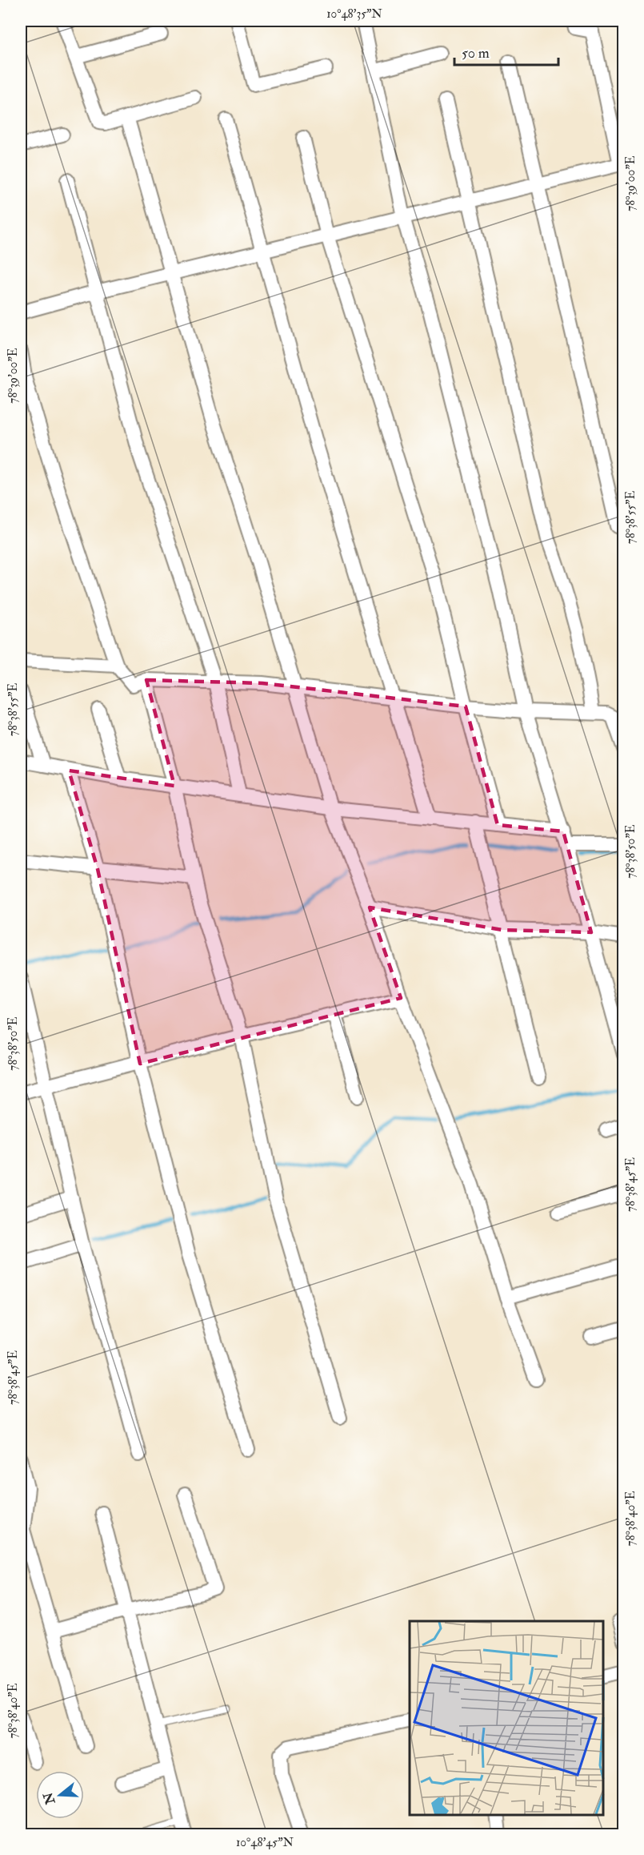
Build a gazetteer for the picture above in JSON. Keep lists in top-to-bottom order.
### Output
{
  "scale_bar": "50 m",
  "north": "left",
  "coordinates": [
    "10°48'35\"N",
    "78°39'00\"E",
    "78°38'55\"E",
    "78°38'50\"E",
    "78°38'45\"E",
    "78°38'40\"E",
    "10°48'45\"N"
  ]
}
